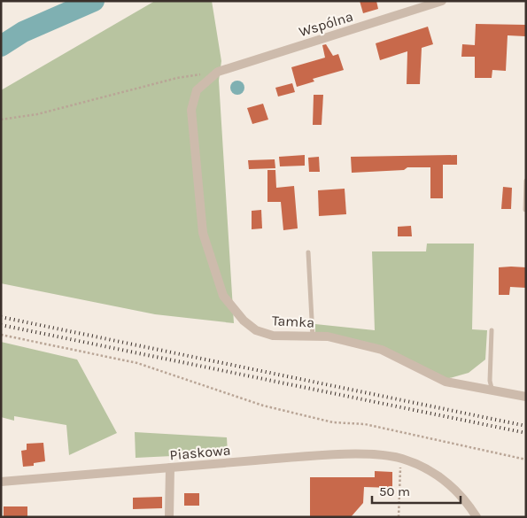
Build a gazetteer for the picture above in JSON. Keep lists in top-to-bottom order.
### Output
{
  "streets": {
    "street": ["Wspólna", "Tamka", "Piaskowa"]
  },
  "crossings": [
    ["Wspólna", "Tamka"]
  ],
  "scale_bar": "50 m"
}
